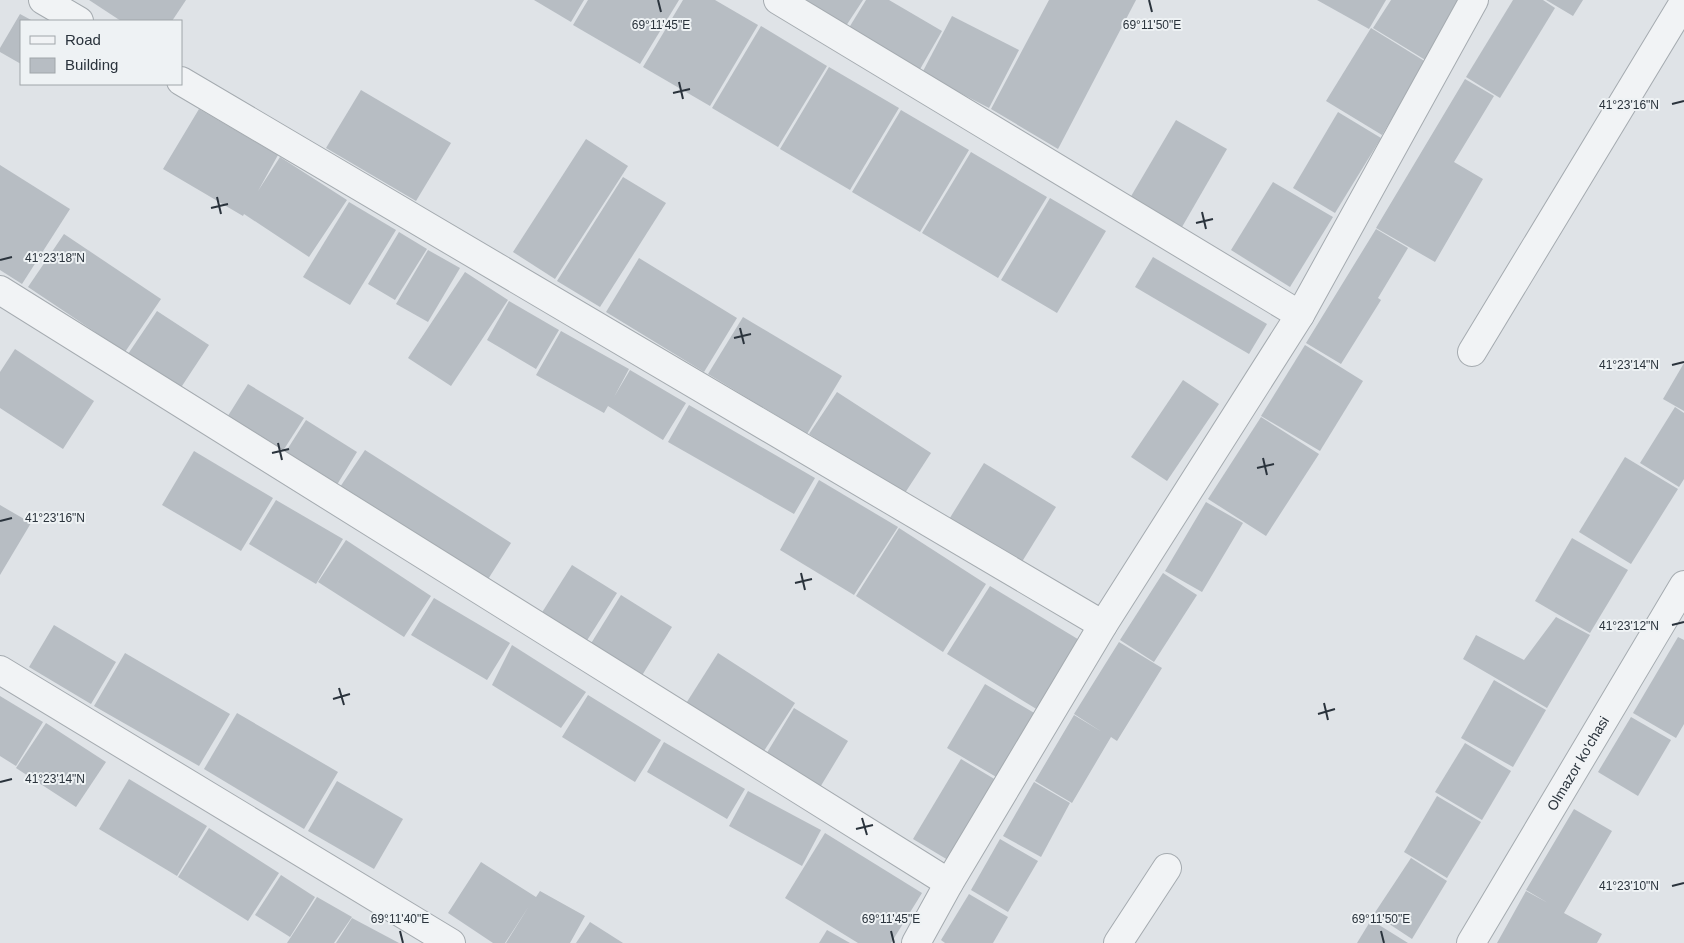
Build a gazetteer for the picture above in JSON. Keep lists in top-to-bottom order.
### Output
{
  "streets": {
    "street": ["Olmazor ko'chasi"]
  },
  "legend": ["Road", "Building"],
  "coordinates": [
    "69°11'45\"E",
    "69°11'50\"E",
    "41°23'16\"N",
    "41°23'18\"N",
    "41°23'14\"N",
    "41°23'12\"N",
    "41°23'10\"N",
    "69°11'40\"E"
  ]
}
